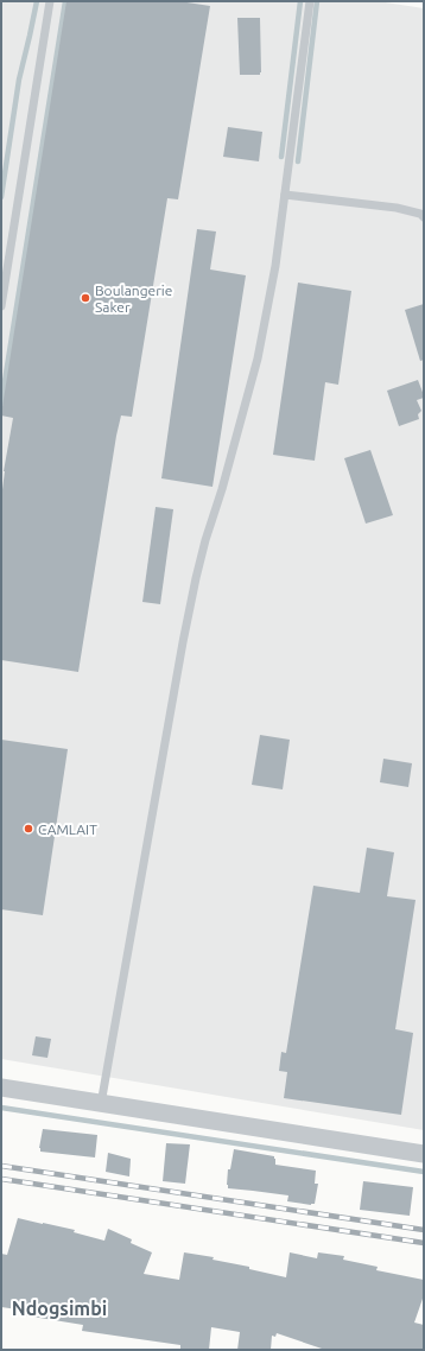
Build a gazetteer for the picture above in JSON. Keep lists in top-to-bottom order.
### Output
{
  "districts": ["Ndogsimbi"],
  "places": ["Boulangerie Saker", "CAMLAIT"]
}
